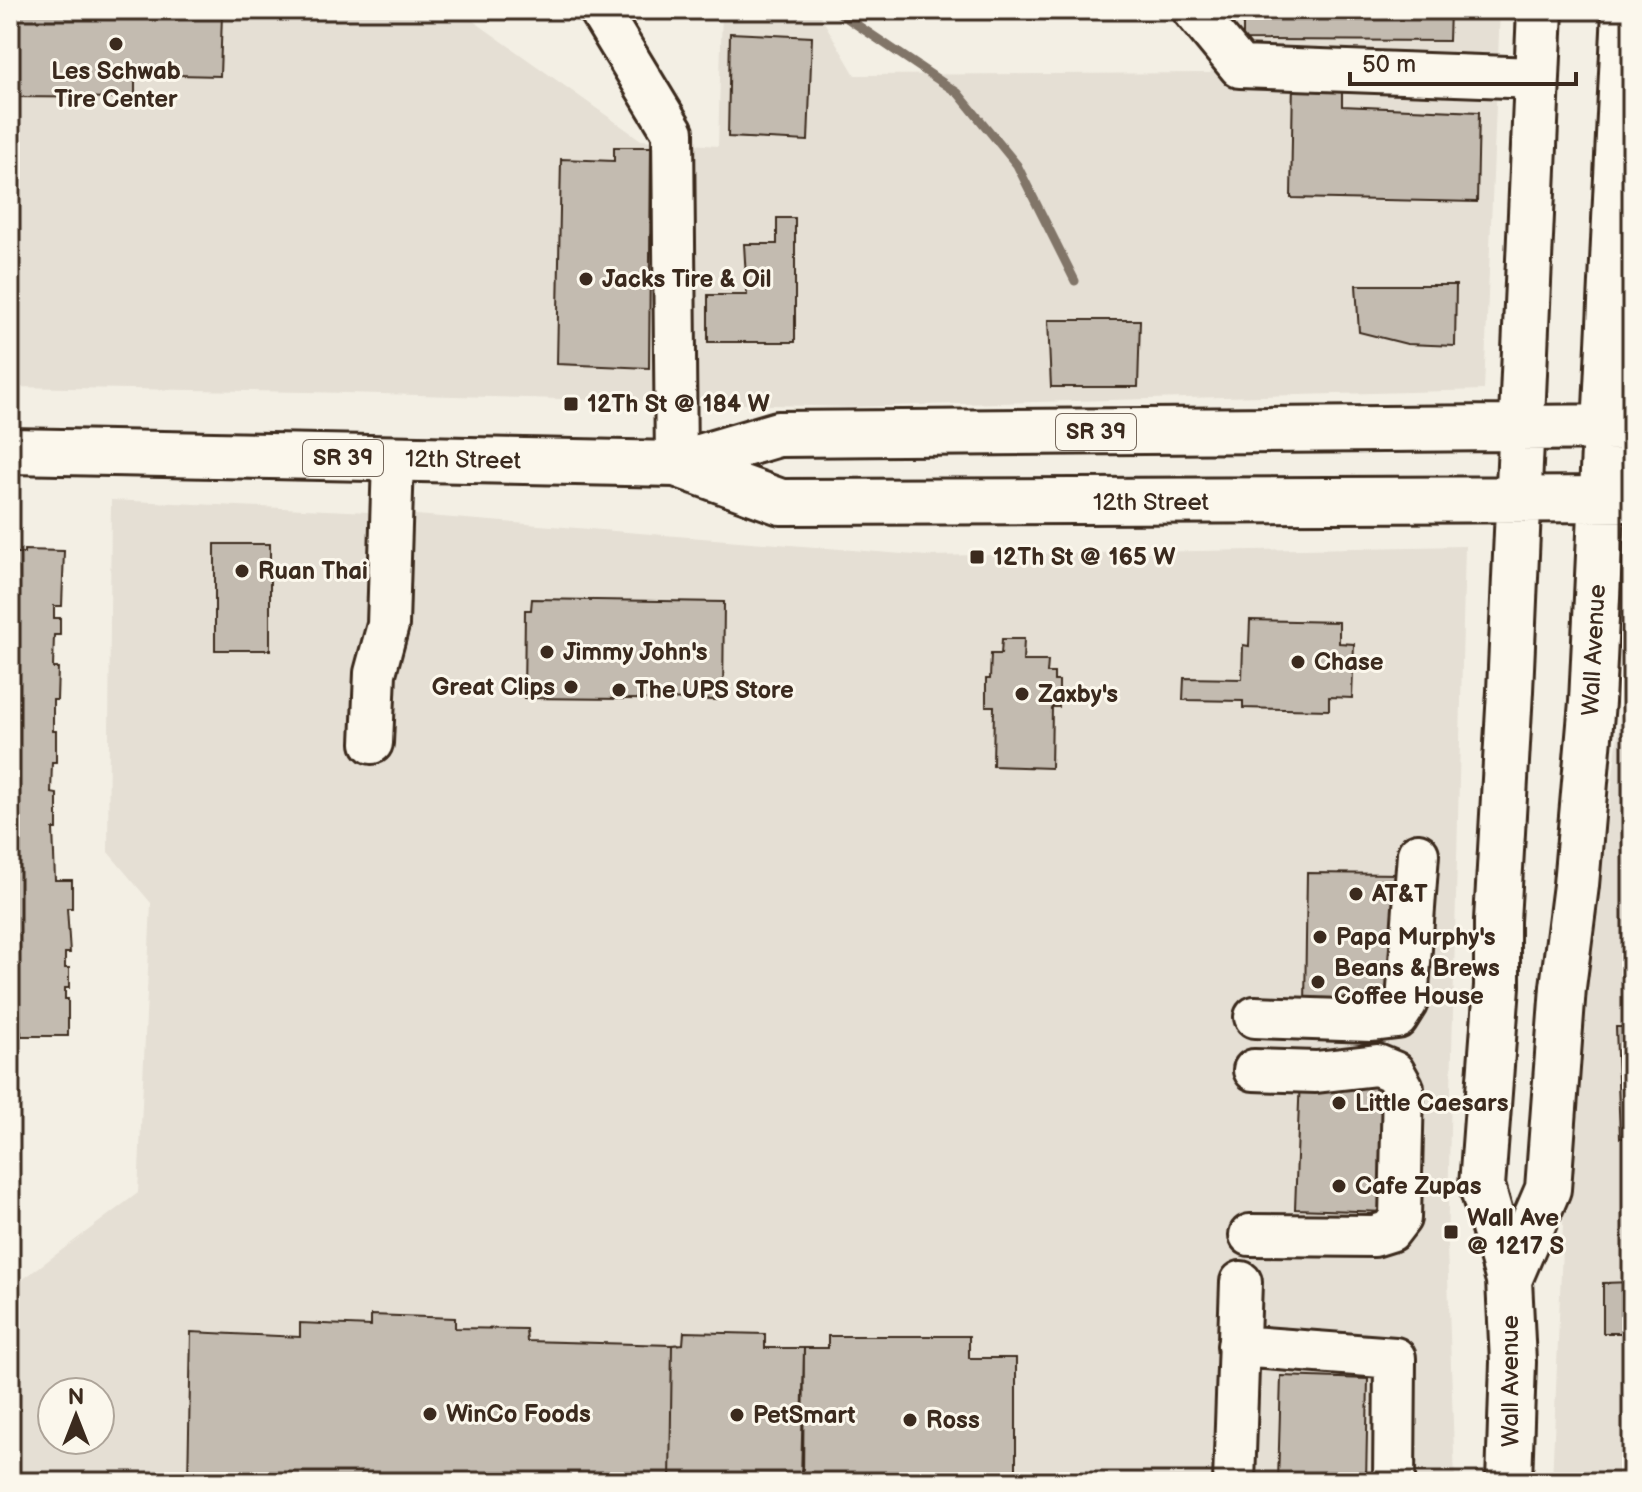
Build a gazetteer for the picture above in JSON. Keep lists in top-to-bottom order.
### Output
{
  "streets": {
    "main road": ["SR 39", "12th Street", "Wall Avenue"]
  },
  "crossings": [
    ["12th Street", "Wall Avenue"]
  ],
  "places": {
    "other": [
      "Les Schwab Tire Center",
      "Jacks Tire & Oil",
      "Ruan Thai",
      "Jimmy John's",
      "Chase",
      "Great Clips",
      "The UPS Store",
      "Zaxby's",
      "AT&T",
      "Papa Murphy's",
      "Beans & Brews Coffee House",
      "Little Caesars",
      "Cafe Zupas",
      "WinCo Foods",
      "PetSmart",
      "Ross"
    ],
    "transit": ["12Th St @ 184 W", "12Th St @ 165 W", "Wall Ave @ 1217 S"]
  },
  "scale_bar": "50 m",
  "north": "top"
}
